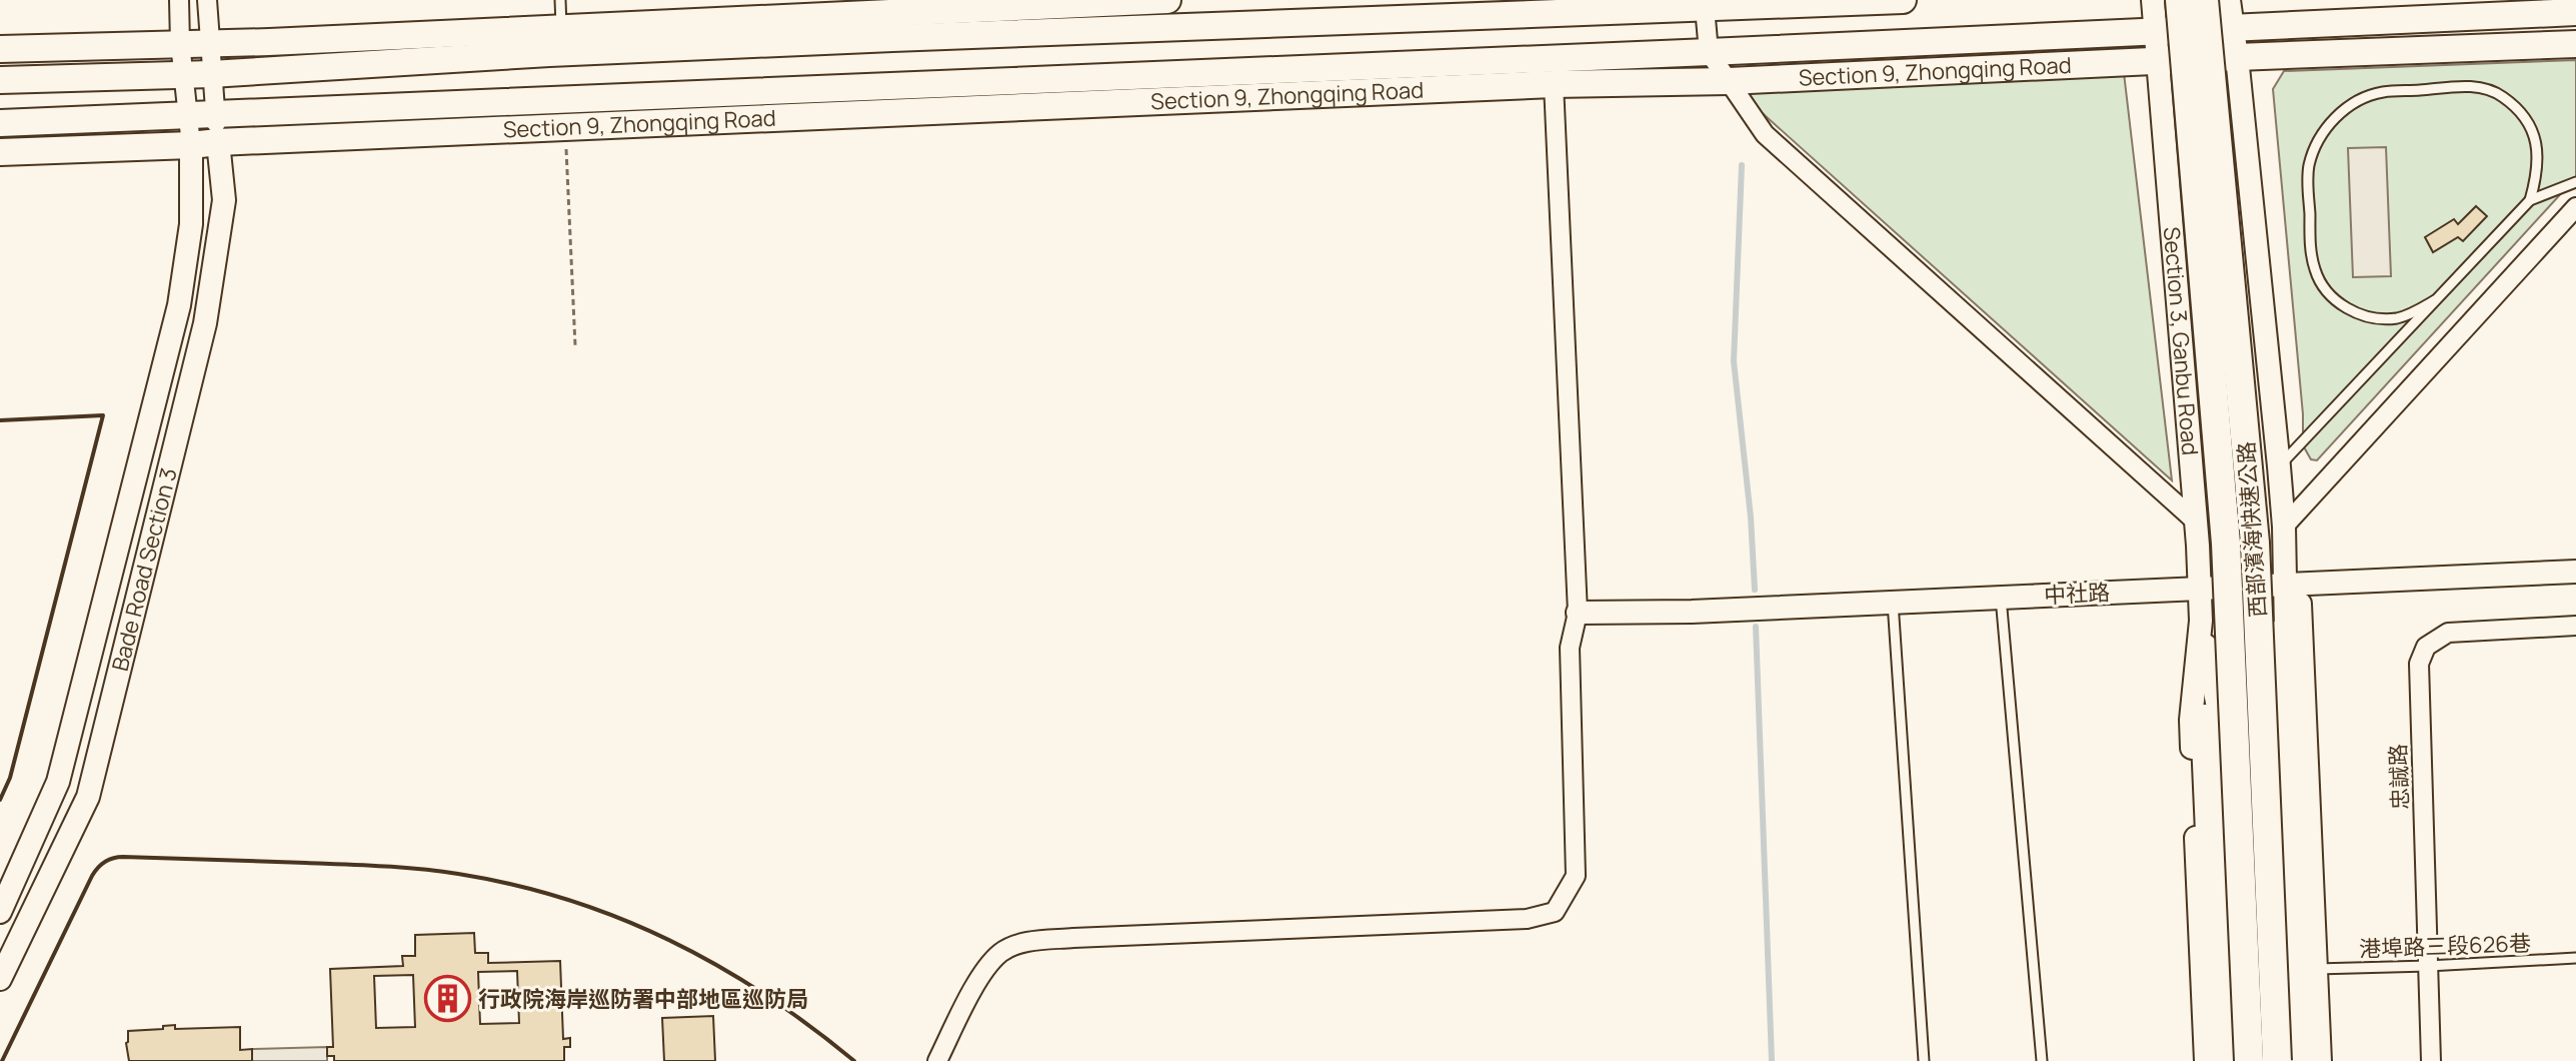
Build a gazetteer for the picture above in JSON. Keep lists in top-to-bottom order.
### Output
{
  "streets": {
    "highway": ["西部濱海快速公路"],
    "main road": ["Section 9, Zhongqing Road"],
    "street": [
      "Section 3, Ganbu Road",
      "Bade Road Section 3",
      "中社路",
      "忠誠路"
    ],
    "lane": ["港埠路三段626巷"]
  },
  "crossings": [
    ["Section 9, Zhongqing Road", "Section 3, Ganbu Road"],
    ["Section 9, Zhongqing Road", "Bade Road Section 3"],
    ["Section 3, Ganbu Road", "中社路"],
    ["忠誠路", "港埠路三段626巷"]
  ],
  "places": {
    "building": ["行政院海岸巡防署中部地區巡防局"]
  }
}
